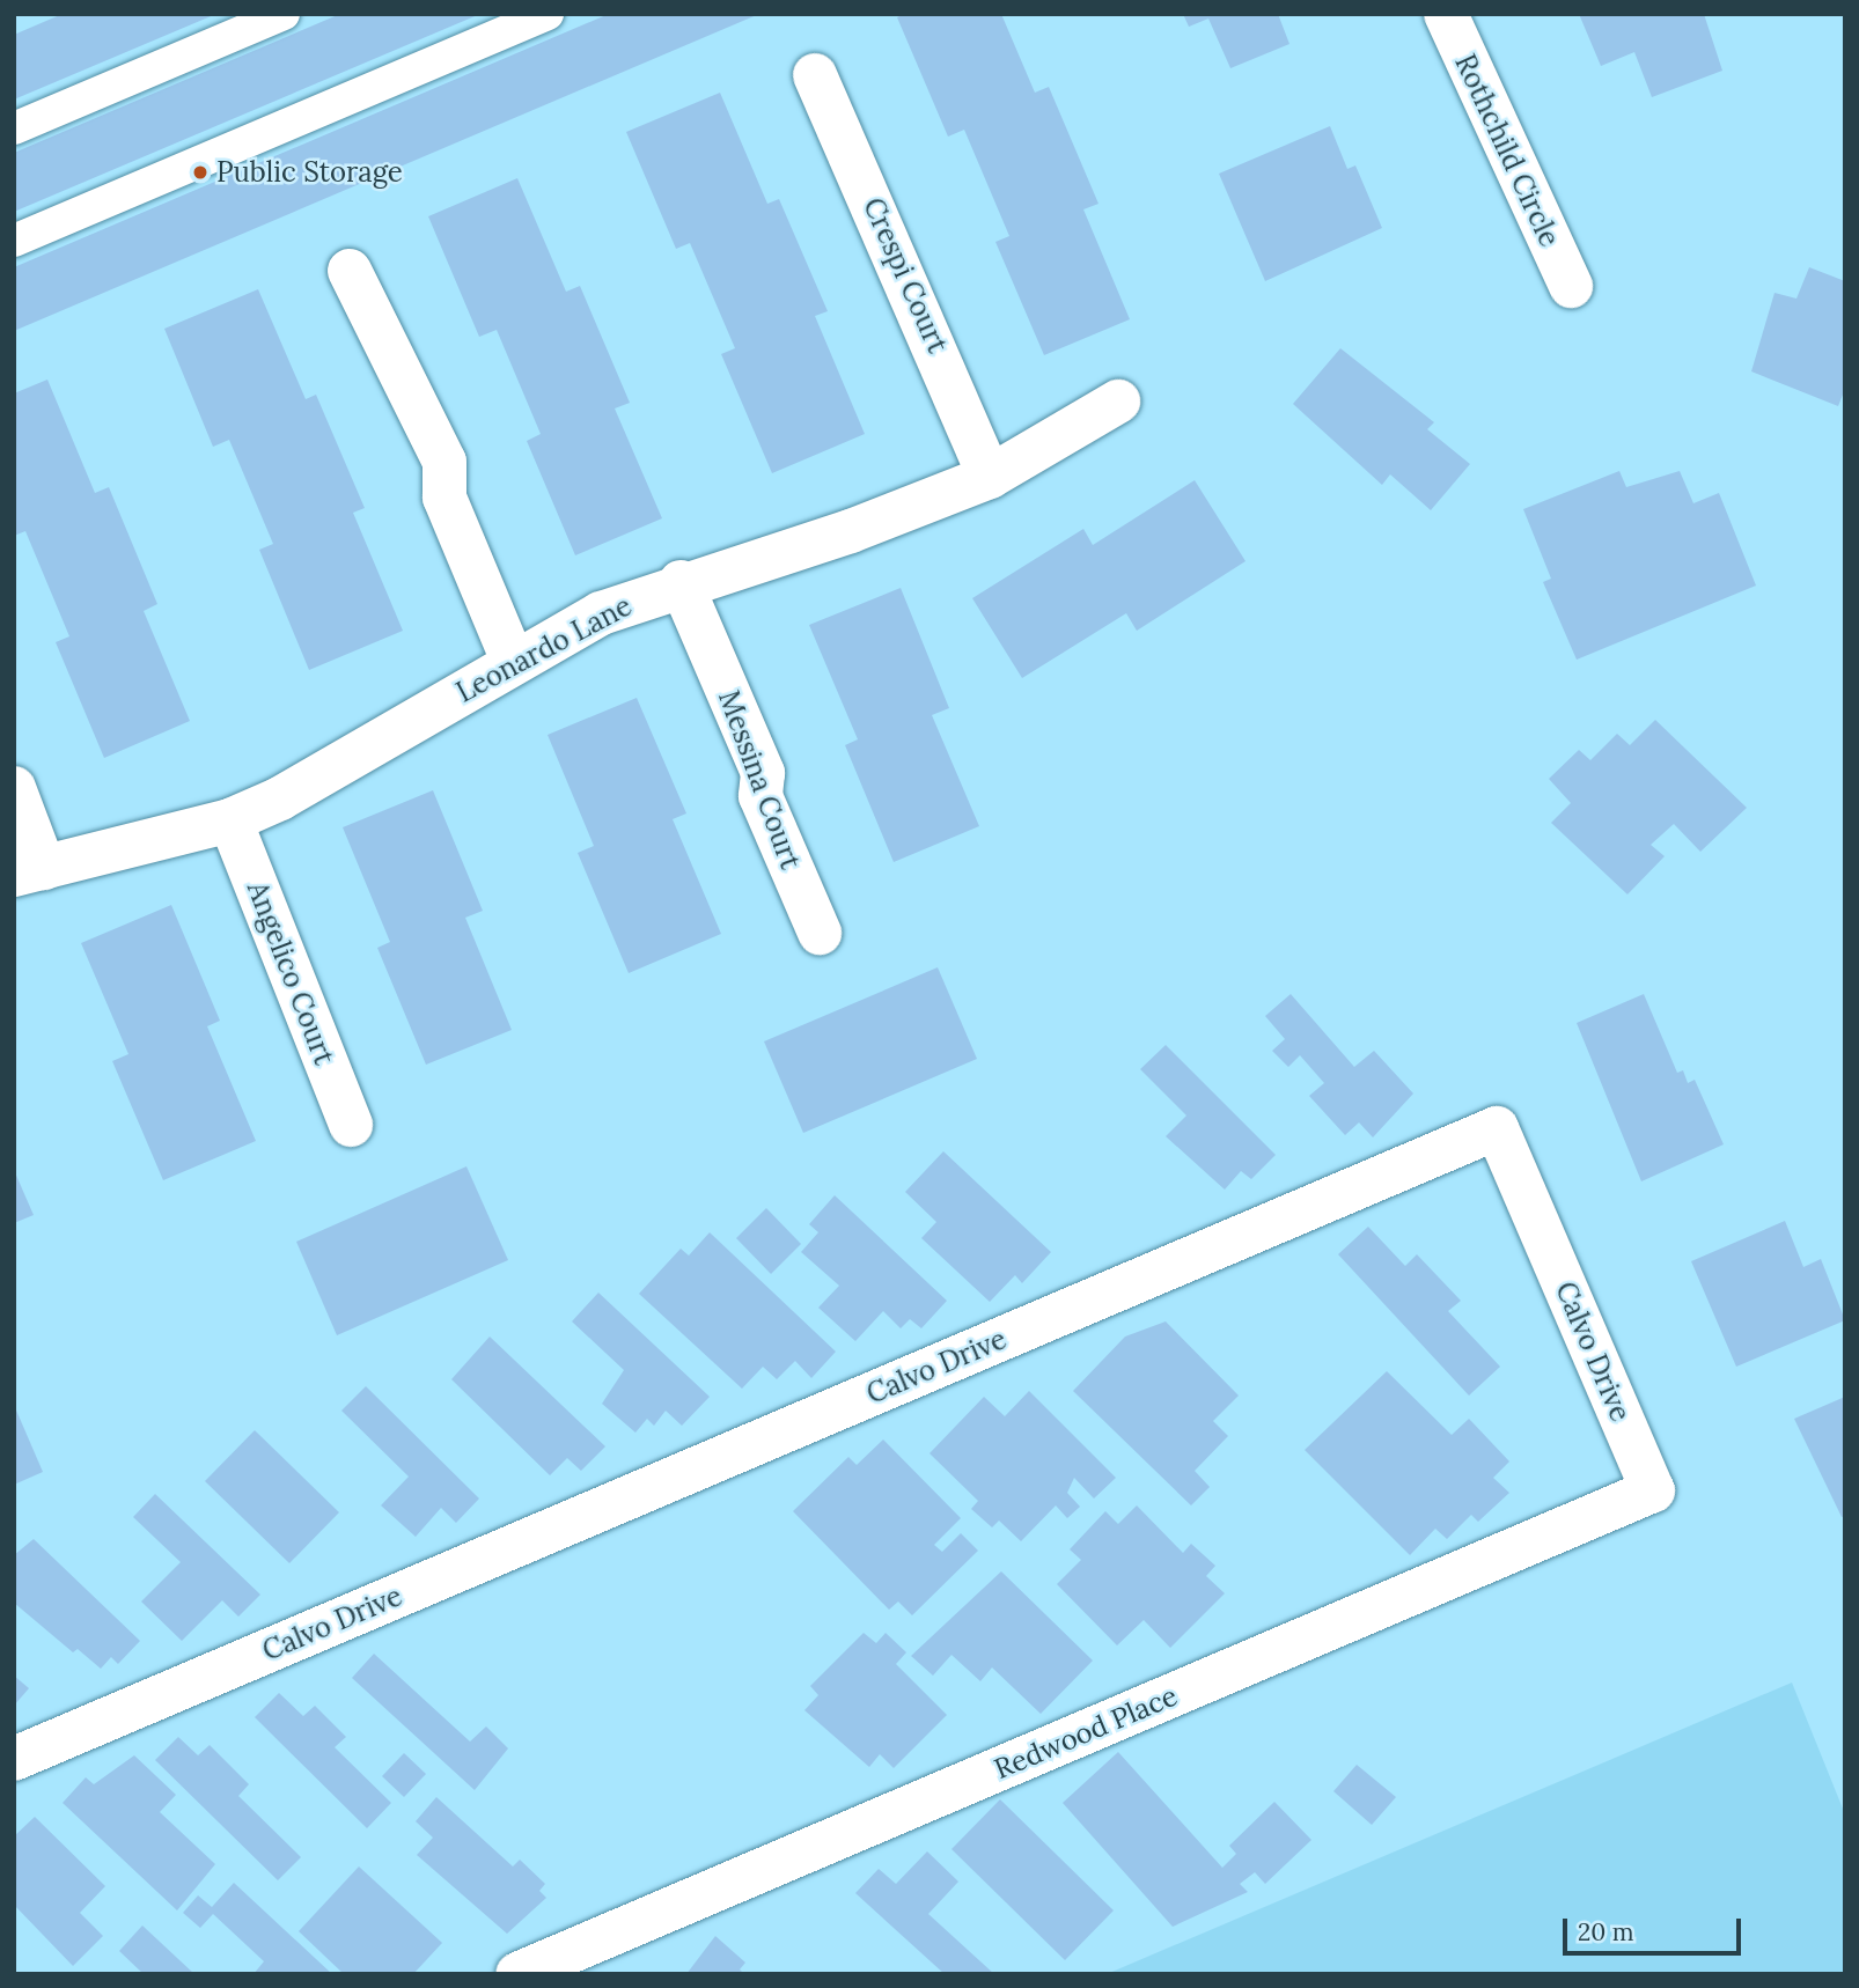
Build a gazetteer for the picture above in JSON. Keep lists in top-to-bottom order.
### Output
{
  "streets": {
    "street": [
      "Rothchild Circle",
      "Crespi Court",
      "Leonardo Lane",
      "Messina Court",
      "Angelico Court",
      "Calvo Drive",
      "Redwood Place"
    ]
  },
  "crossings": [
    ["Crespi Court", "Leonardo Lane"],
    ["Leonardo Lane", "Messina Court"],
    ["Leonardo Lane", "Angelico Court"],
    ["Calvo Drive", "Redwood Place"]
  ],
  "places": ["Public Storage"],
  "scale_bar": "20 m"
}
